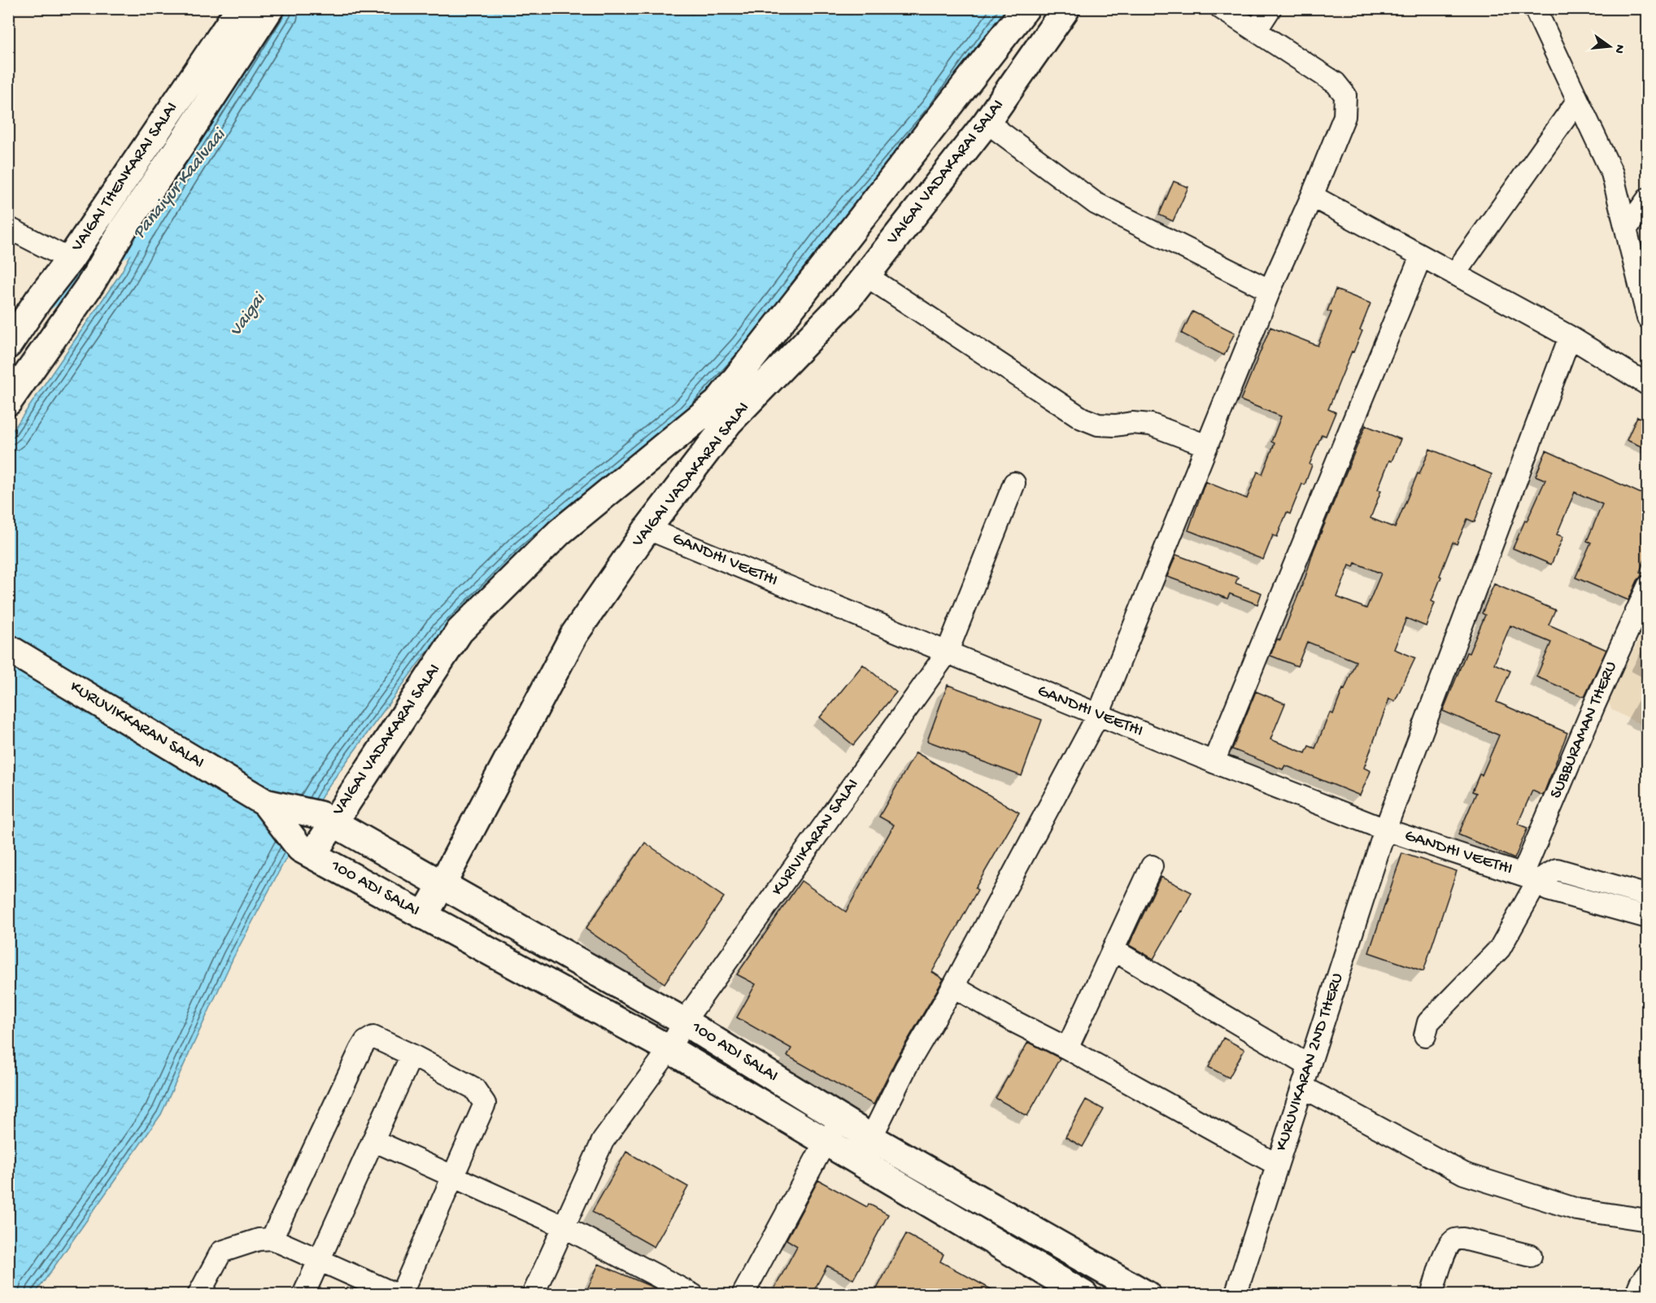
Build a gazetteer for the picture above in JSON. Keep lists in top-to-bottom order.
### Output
{
  "streets": {
    "main road": [
      "VAIGAI VADAKARAI SALAI",
      "VAIGAI THENKARAI SALAI",
      "KURUVIKKARAN SALAI",
      "100 ADI SALAI"
    ],
    "street": [
      "GANDHI VEETHI",
      "SUBBURAMAN THERU",
      "KURIVIKARAN SALAI",
      "KURUVIKARAN 2ND THERU"
    ]
  },
  "crossings": [
    ["VAIGAI VADAKARAI SALAI", "GANDHI VEETHI"],
    ["VAIGAI VADAKARAI SALAI", "KURUVIKKARAN SALAI"],
    ["VAIGAI VADAKARAI SALAI", "100 ADI SALAI"],
    ["GANDHI VEETHI", "SUBBURAMAN THERU"],
    ["GANDHI VEETHI", "KURIVIKARAN SALAI"],
    ["GANDHI VEETHI", "KURUVIKARAN 2ND THERU"],
    ["KURUVIKKARAN SALAI", "100 ADI SALAI"],
    ["KURIVIKARAN SALAI", "100 ADI SALAI"]
  ],
  "water": ["Panaiyur Kaalvaai", "Vaigai"],
  "north": "right"
}
